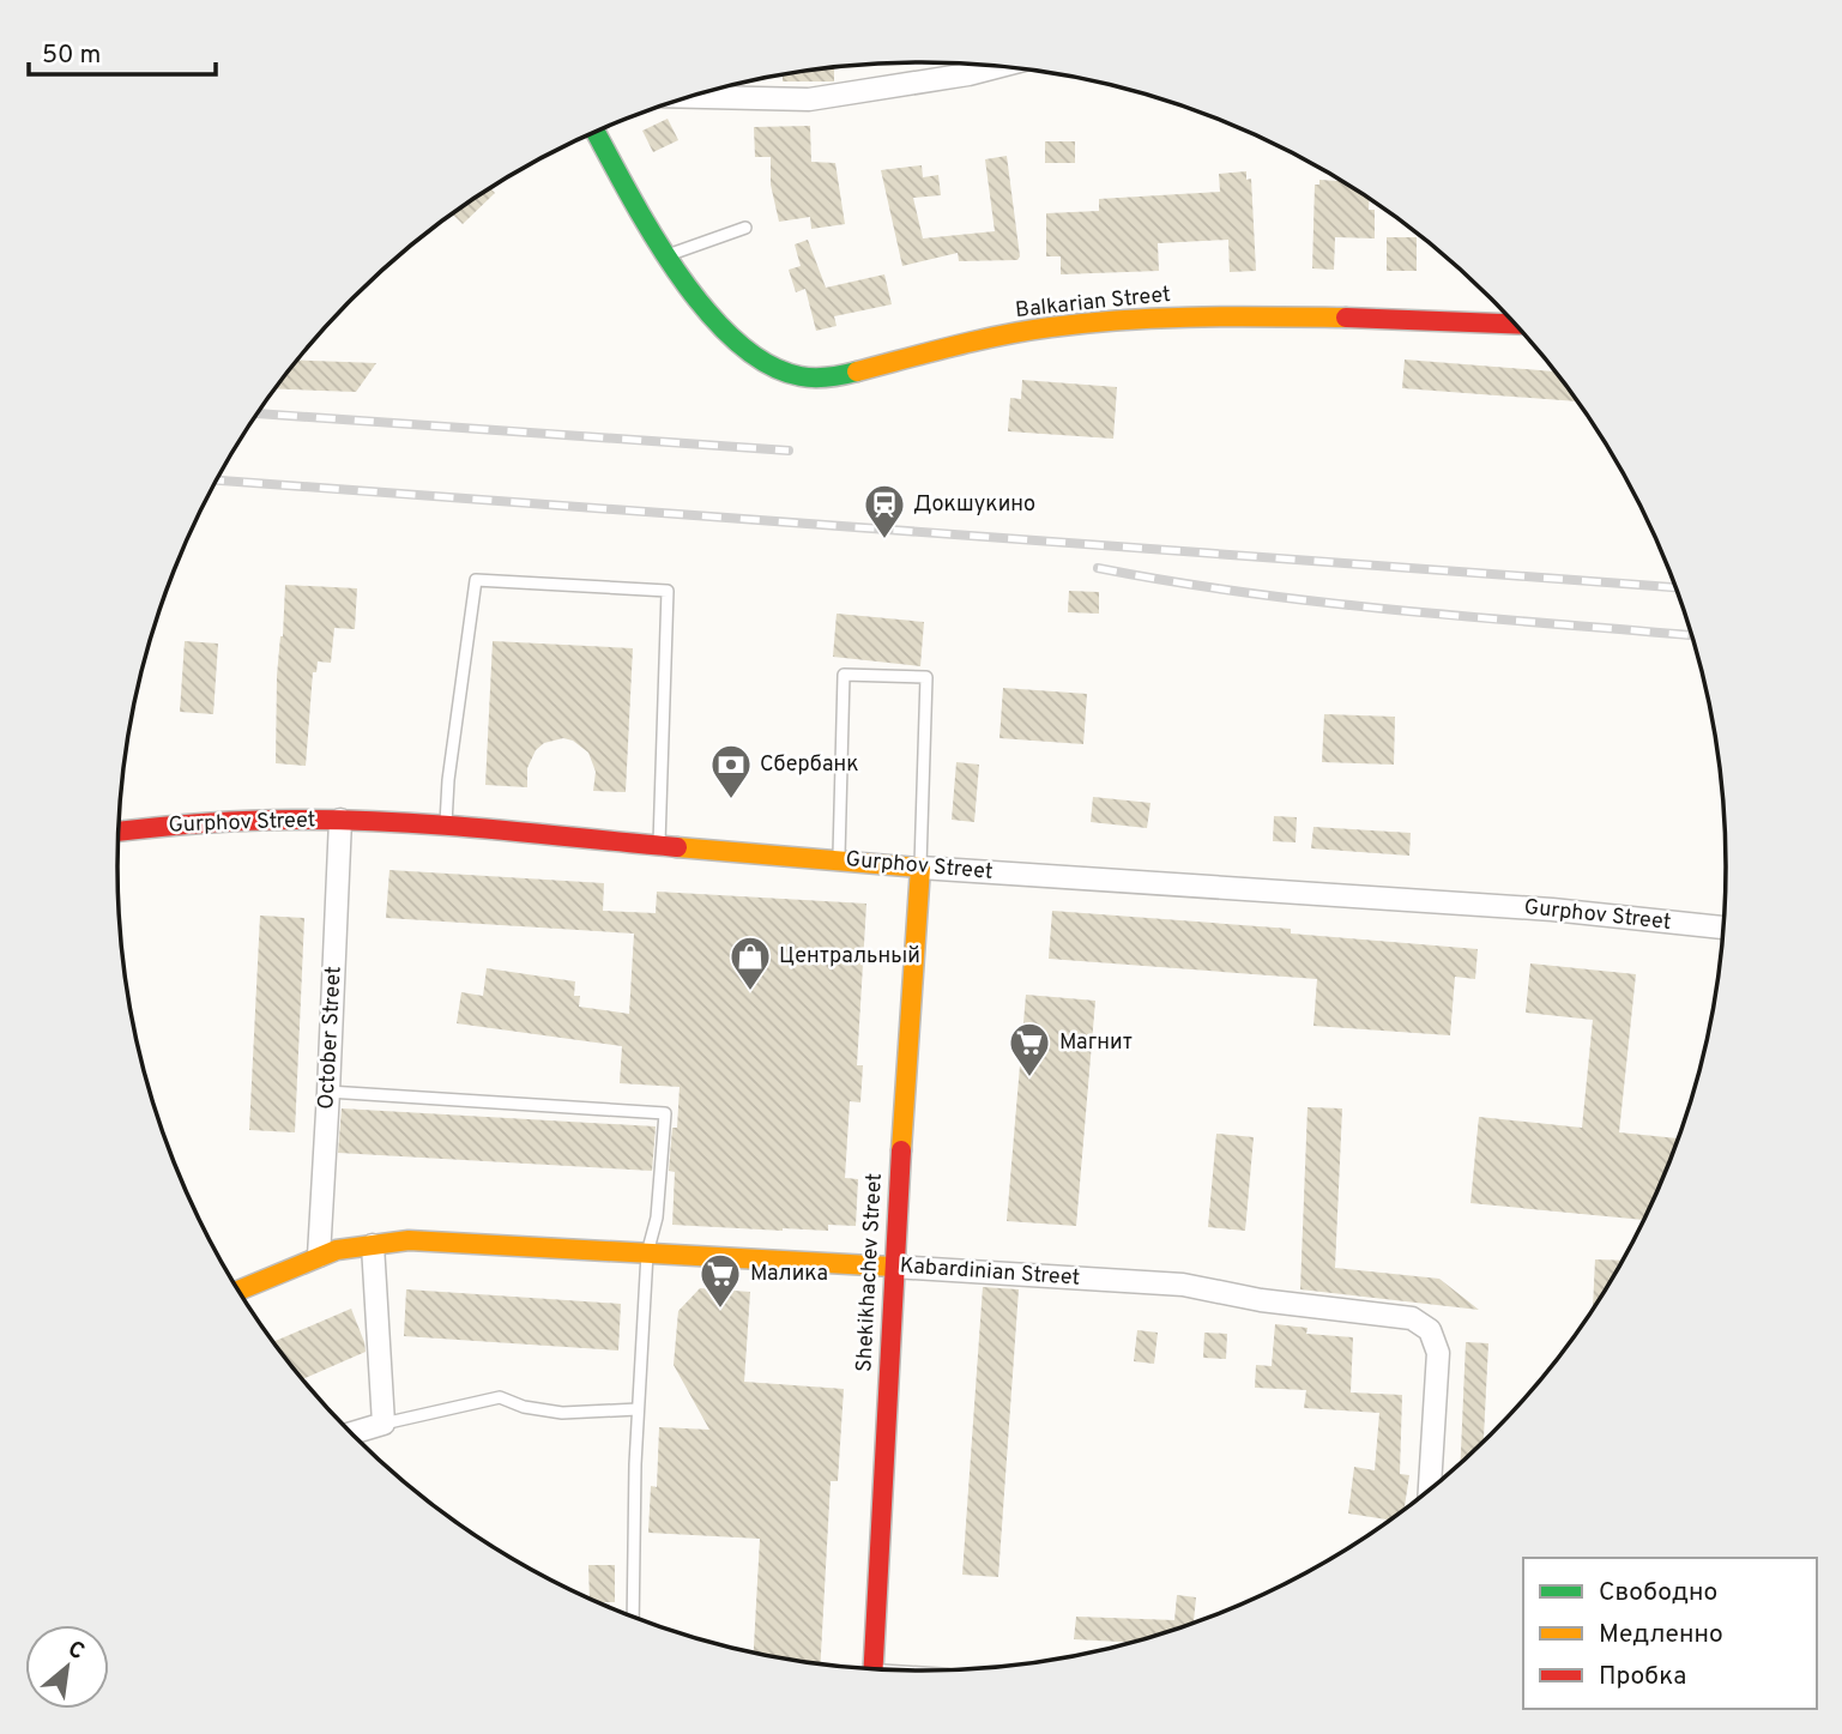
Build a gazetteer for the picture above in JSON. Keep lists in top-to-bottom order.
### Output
{
  "streets": {
    "street": [
      "Balkarian Street",
      "Gurphov Street",
      "October Street",
      "Shekikhachev Street",
      "Kabardinian Street"
    ]
  },
  "crossings": [
    ["Gurphov Street", "October Street"],
    ["Gurphov Street", "Shekikhachev Street"],
    ["October Street", "Kabardinian Street"],
    ["Shekikhachev Street", "Kabardinian Street"]
  ],
  "places": {
    "station": ["Докшукино"],
    "bank": ["Сбербанк"],
    "shop": ["Центральный"],
    "supermarket": ["Магнит", "Малика"]
  },
  "legend": ["Свободно", "Медленно", "Пробка"],
  "scale_bar": "50 m",
  "north": "top right"
}
